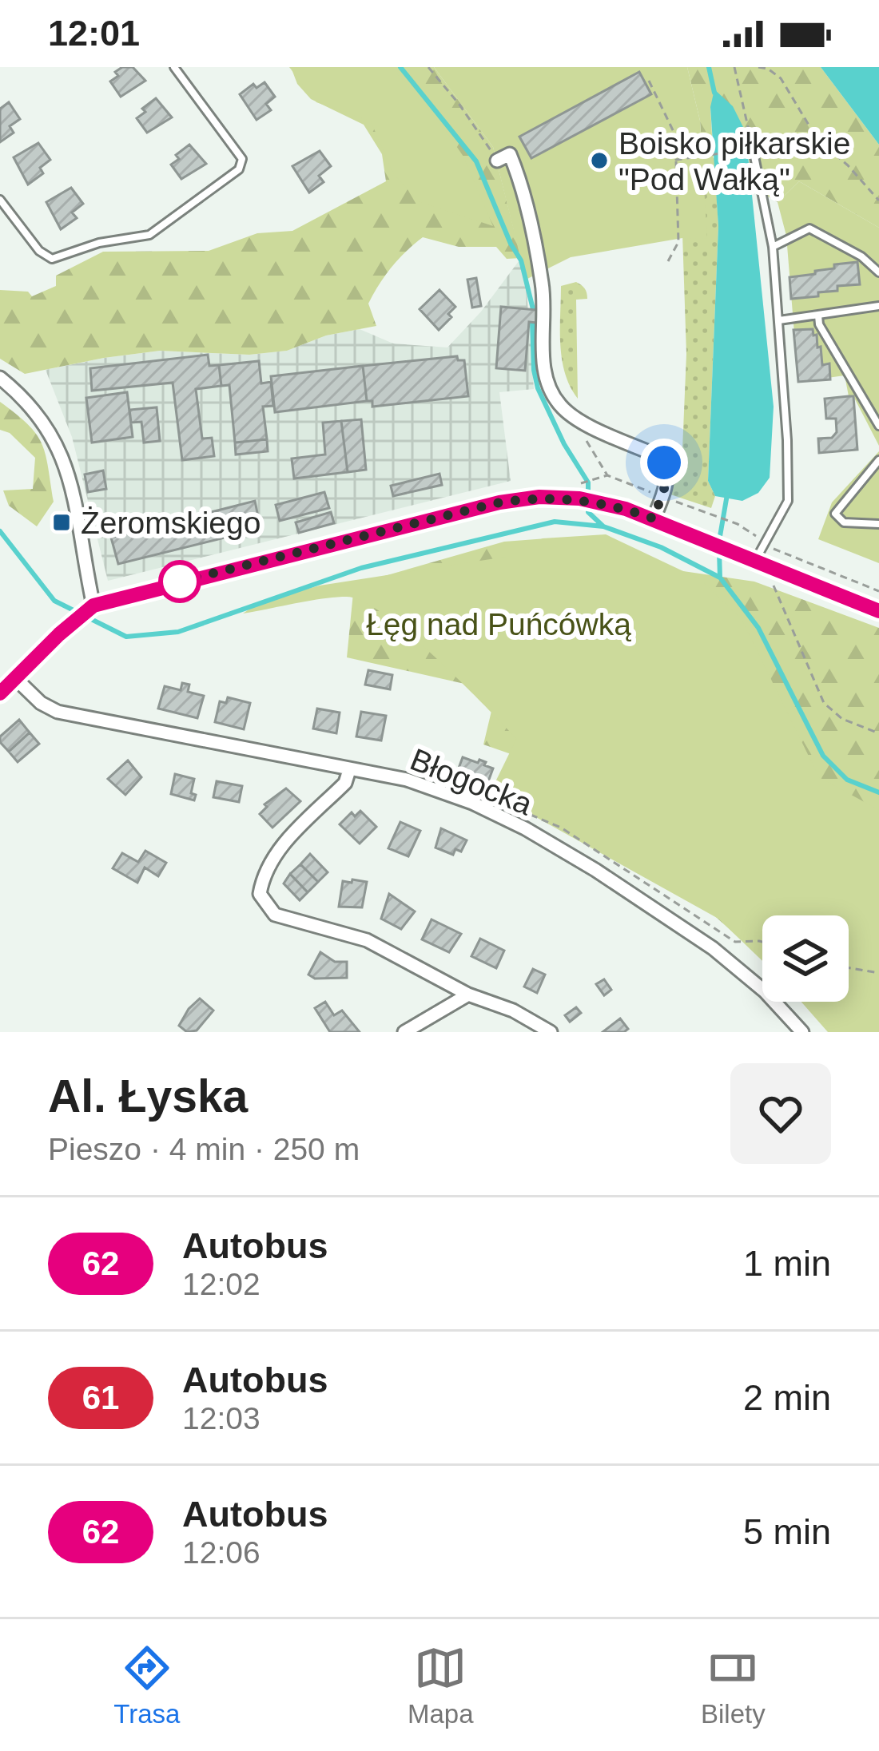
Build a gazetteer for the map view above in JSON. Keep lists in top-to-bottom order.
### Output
{
  "streets": {
    "street": ["Błogocka"]
  },
  "parks": ["Łęg nad Puńcówką"],
  "places": {
    "other": ["Boisko piłkarskie \"Pod Wałką\""],
    "transit": ["Żeromskiego"]
  },
  "lines": ["bus line 62"],
  "page": {
    "status": "12:01",
    "heading": ["Al. Łyska", "Pieszo · 4 min · 250 m"],
    "list": [
      {
        "mark": "62",
        "name": "Autobus",
        "note": "12:02",
        "value": "1 min"
      },
      {
        "mark": "61",
        "name": "Autobus",
        "note": "12:03",
        "value": "2 min"
      },
      {
        "mark": "62",
        "name": "Autobus",
        "note": "12:06",
        "value": "5 min"
      }
    ],
    "tabs": ["Trasa", "Mapa", "Bilety"]
  }
}
